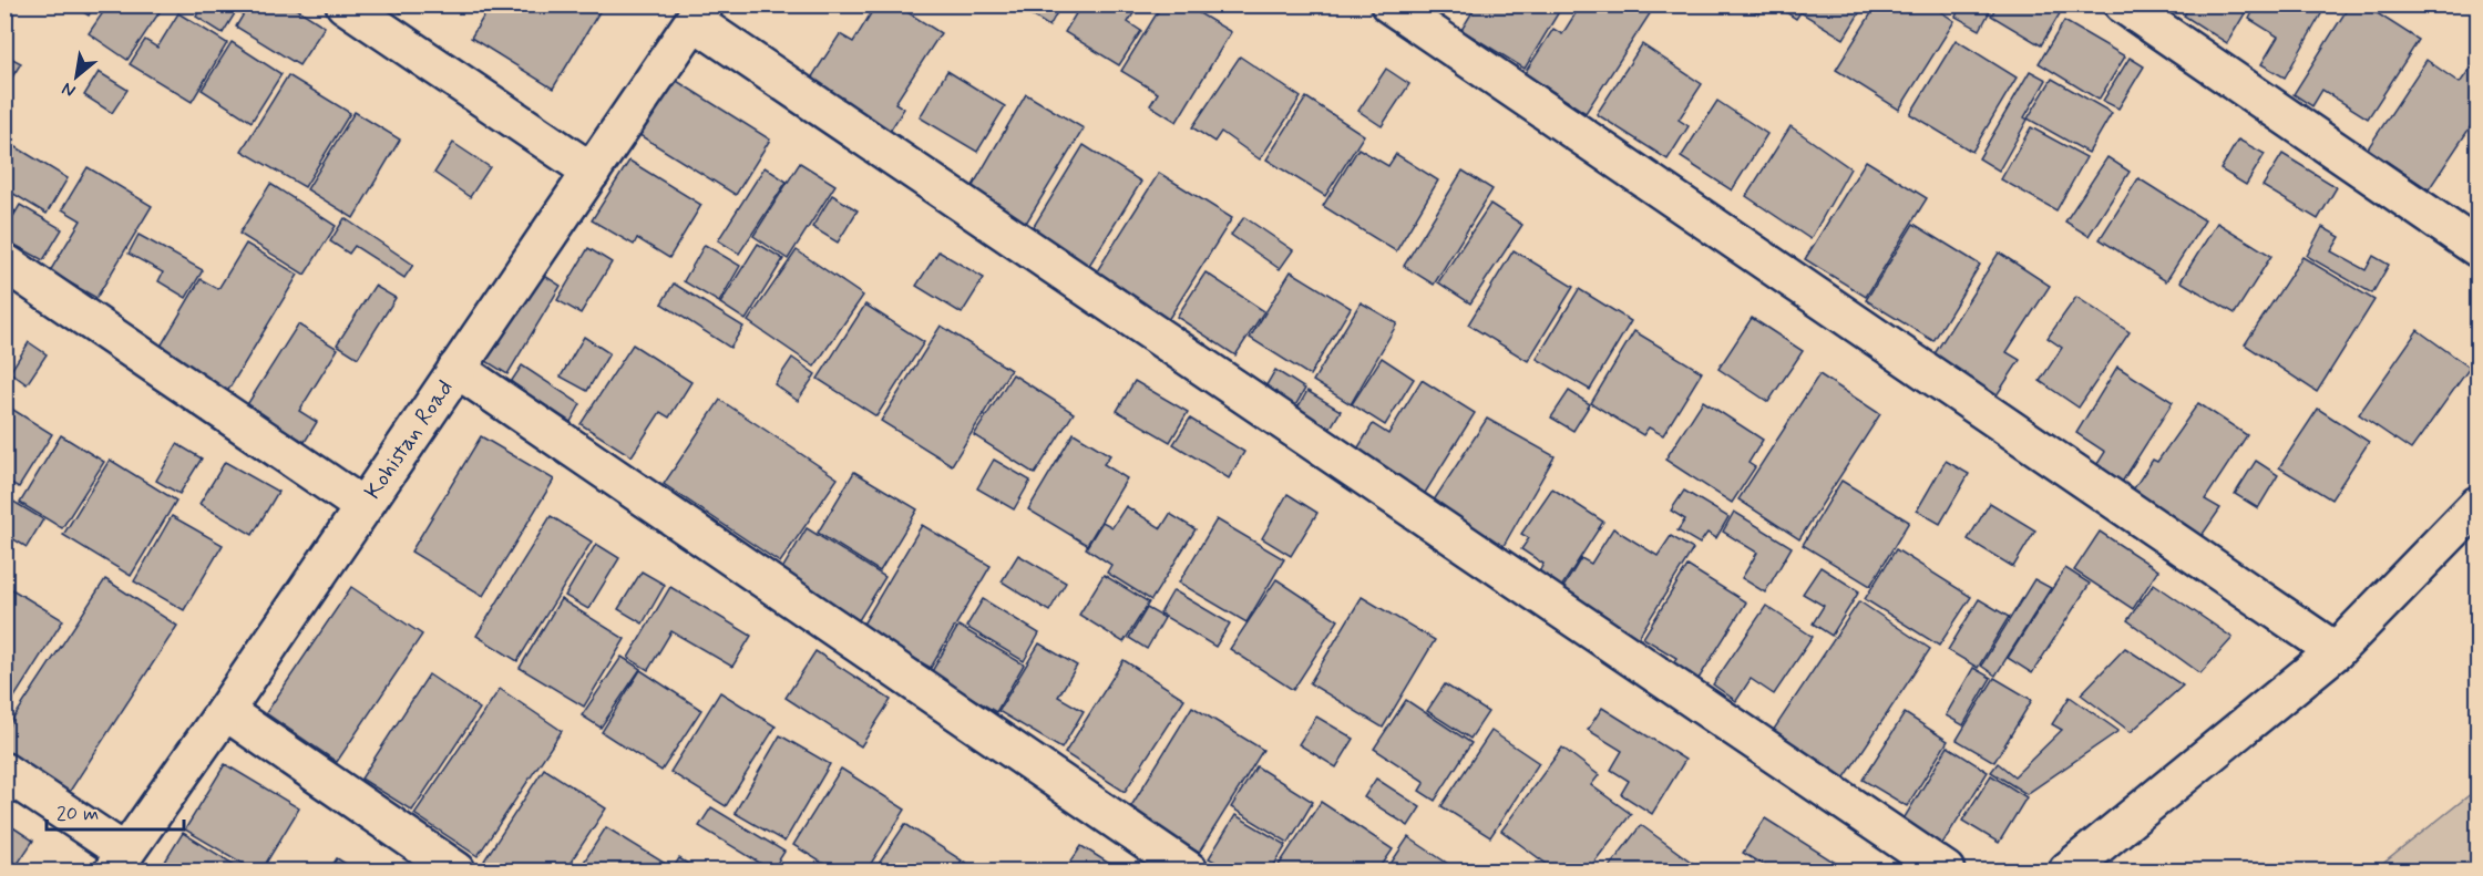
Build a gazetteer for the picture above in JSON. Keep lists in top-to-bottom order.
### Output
{
  "streets": {
    "street": ["Kohistan Road"]
  },
  "scale_bar": "20 m",
  "north": "bottom left"
}
